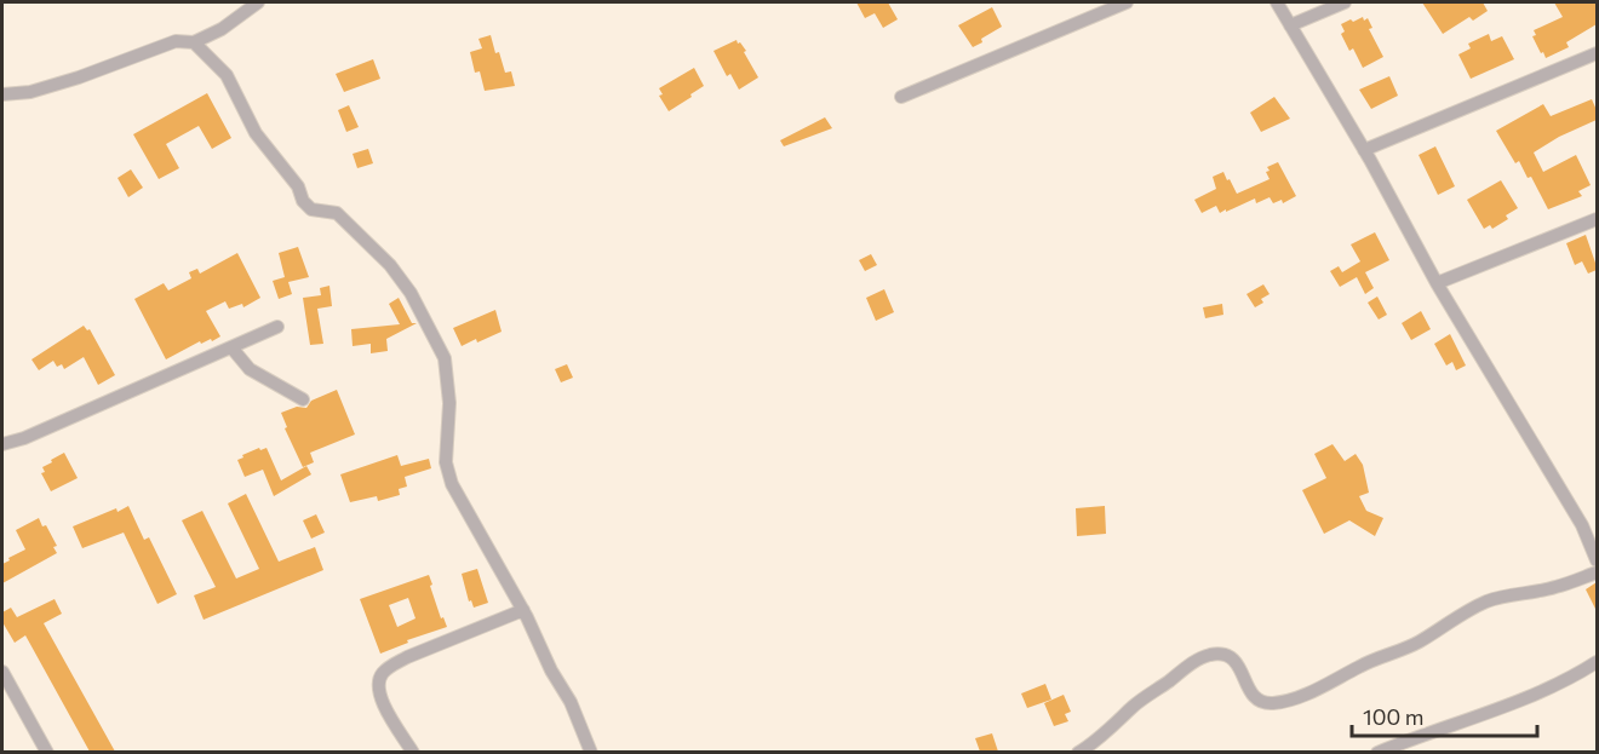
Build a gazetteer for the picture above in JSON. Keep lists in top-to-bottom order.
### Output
{
  "scale_bar": "100 m"
}
